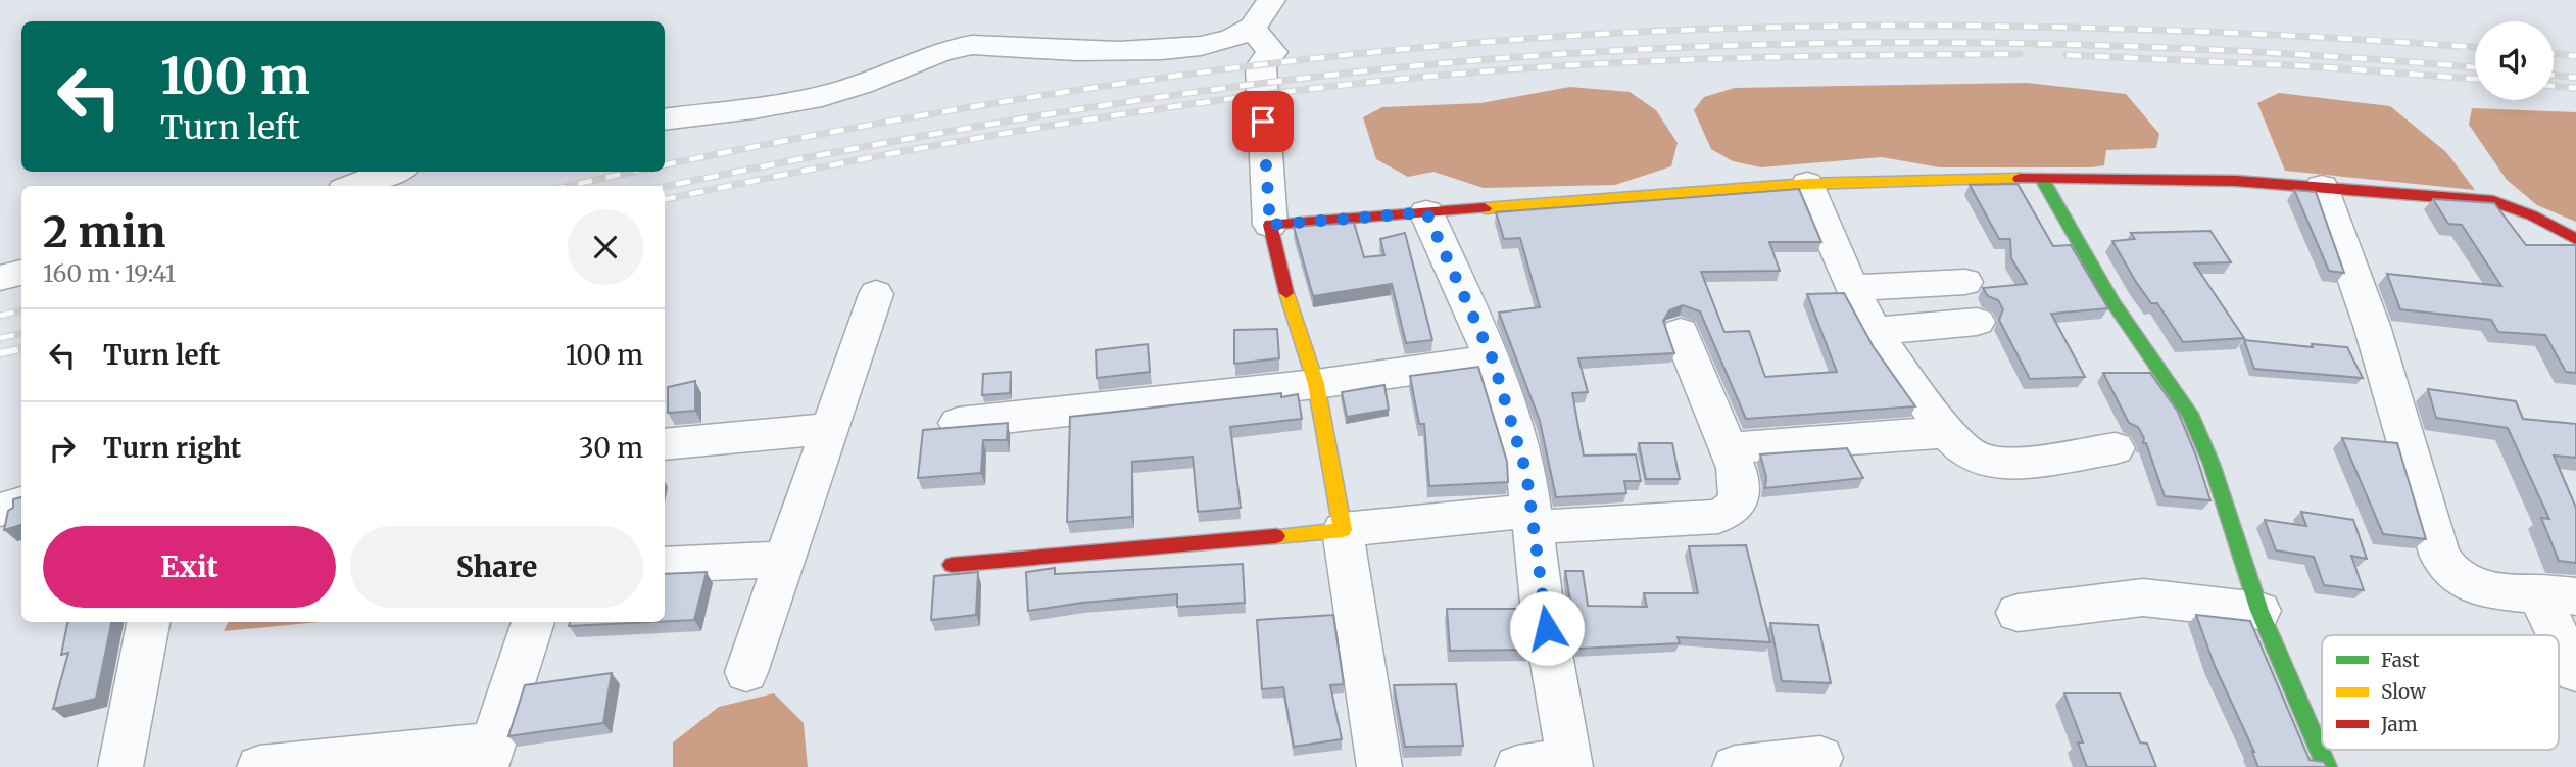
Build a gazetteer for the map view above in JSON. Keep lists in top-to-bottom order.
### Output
{
  "legend": ["Fast", "Slow", "Jam"],
  "page": {
    "turn": ["100 m", "Turn left"],
    "heading": ["2 min", "160 m · 19:41"],
    "list": [
      {
        "name": "Turn left",
        "value": "100 m"
      },
      {
        "name": "Turn right",
        "value": "30 m"
      }
    ],
    "buttons": ["Exit", "Share"]
  }
}
